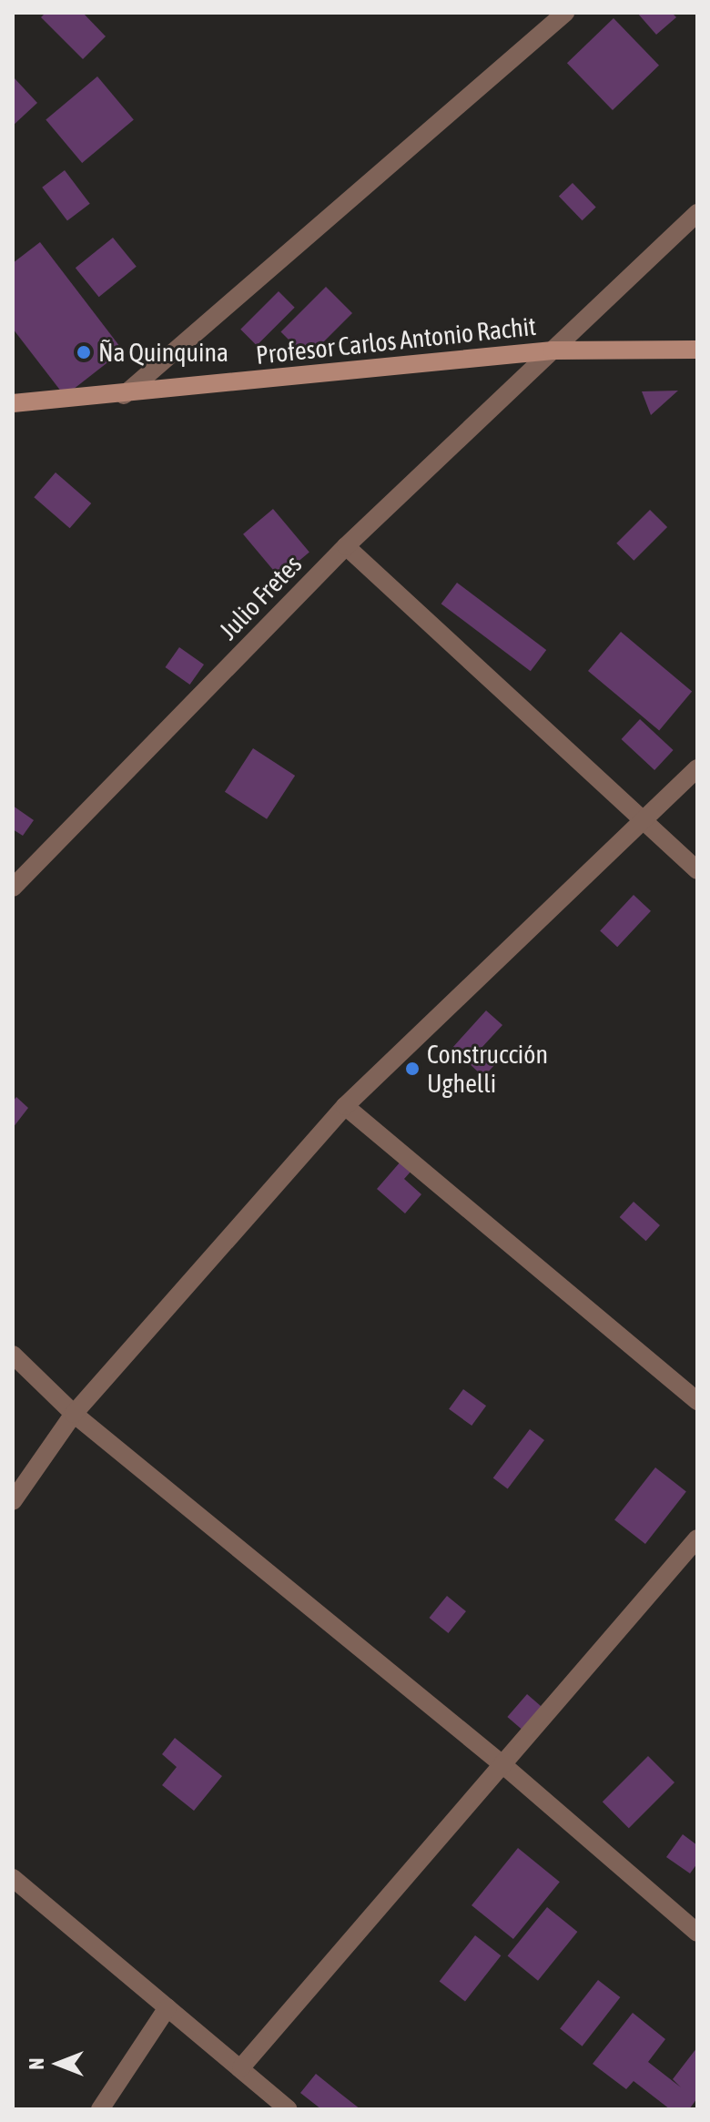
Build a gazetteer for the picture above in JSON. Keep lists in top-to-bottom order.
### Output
{
  "streets": {
    "main road": ["Profesor Carlos Antonio Rachit"],
    "street": ["Julio Fretes"]
  },
  "crossings": [
    ["Profesor Carlos Antonio Rachit", "Julio Fretes"]
  ],
  "places": ["Ña Quinquina", "Construcción Ughelli"],
  "north": "left"
}
